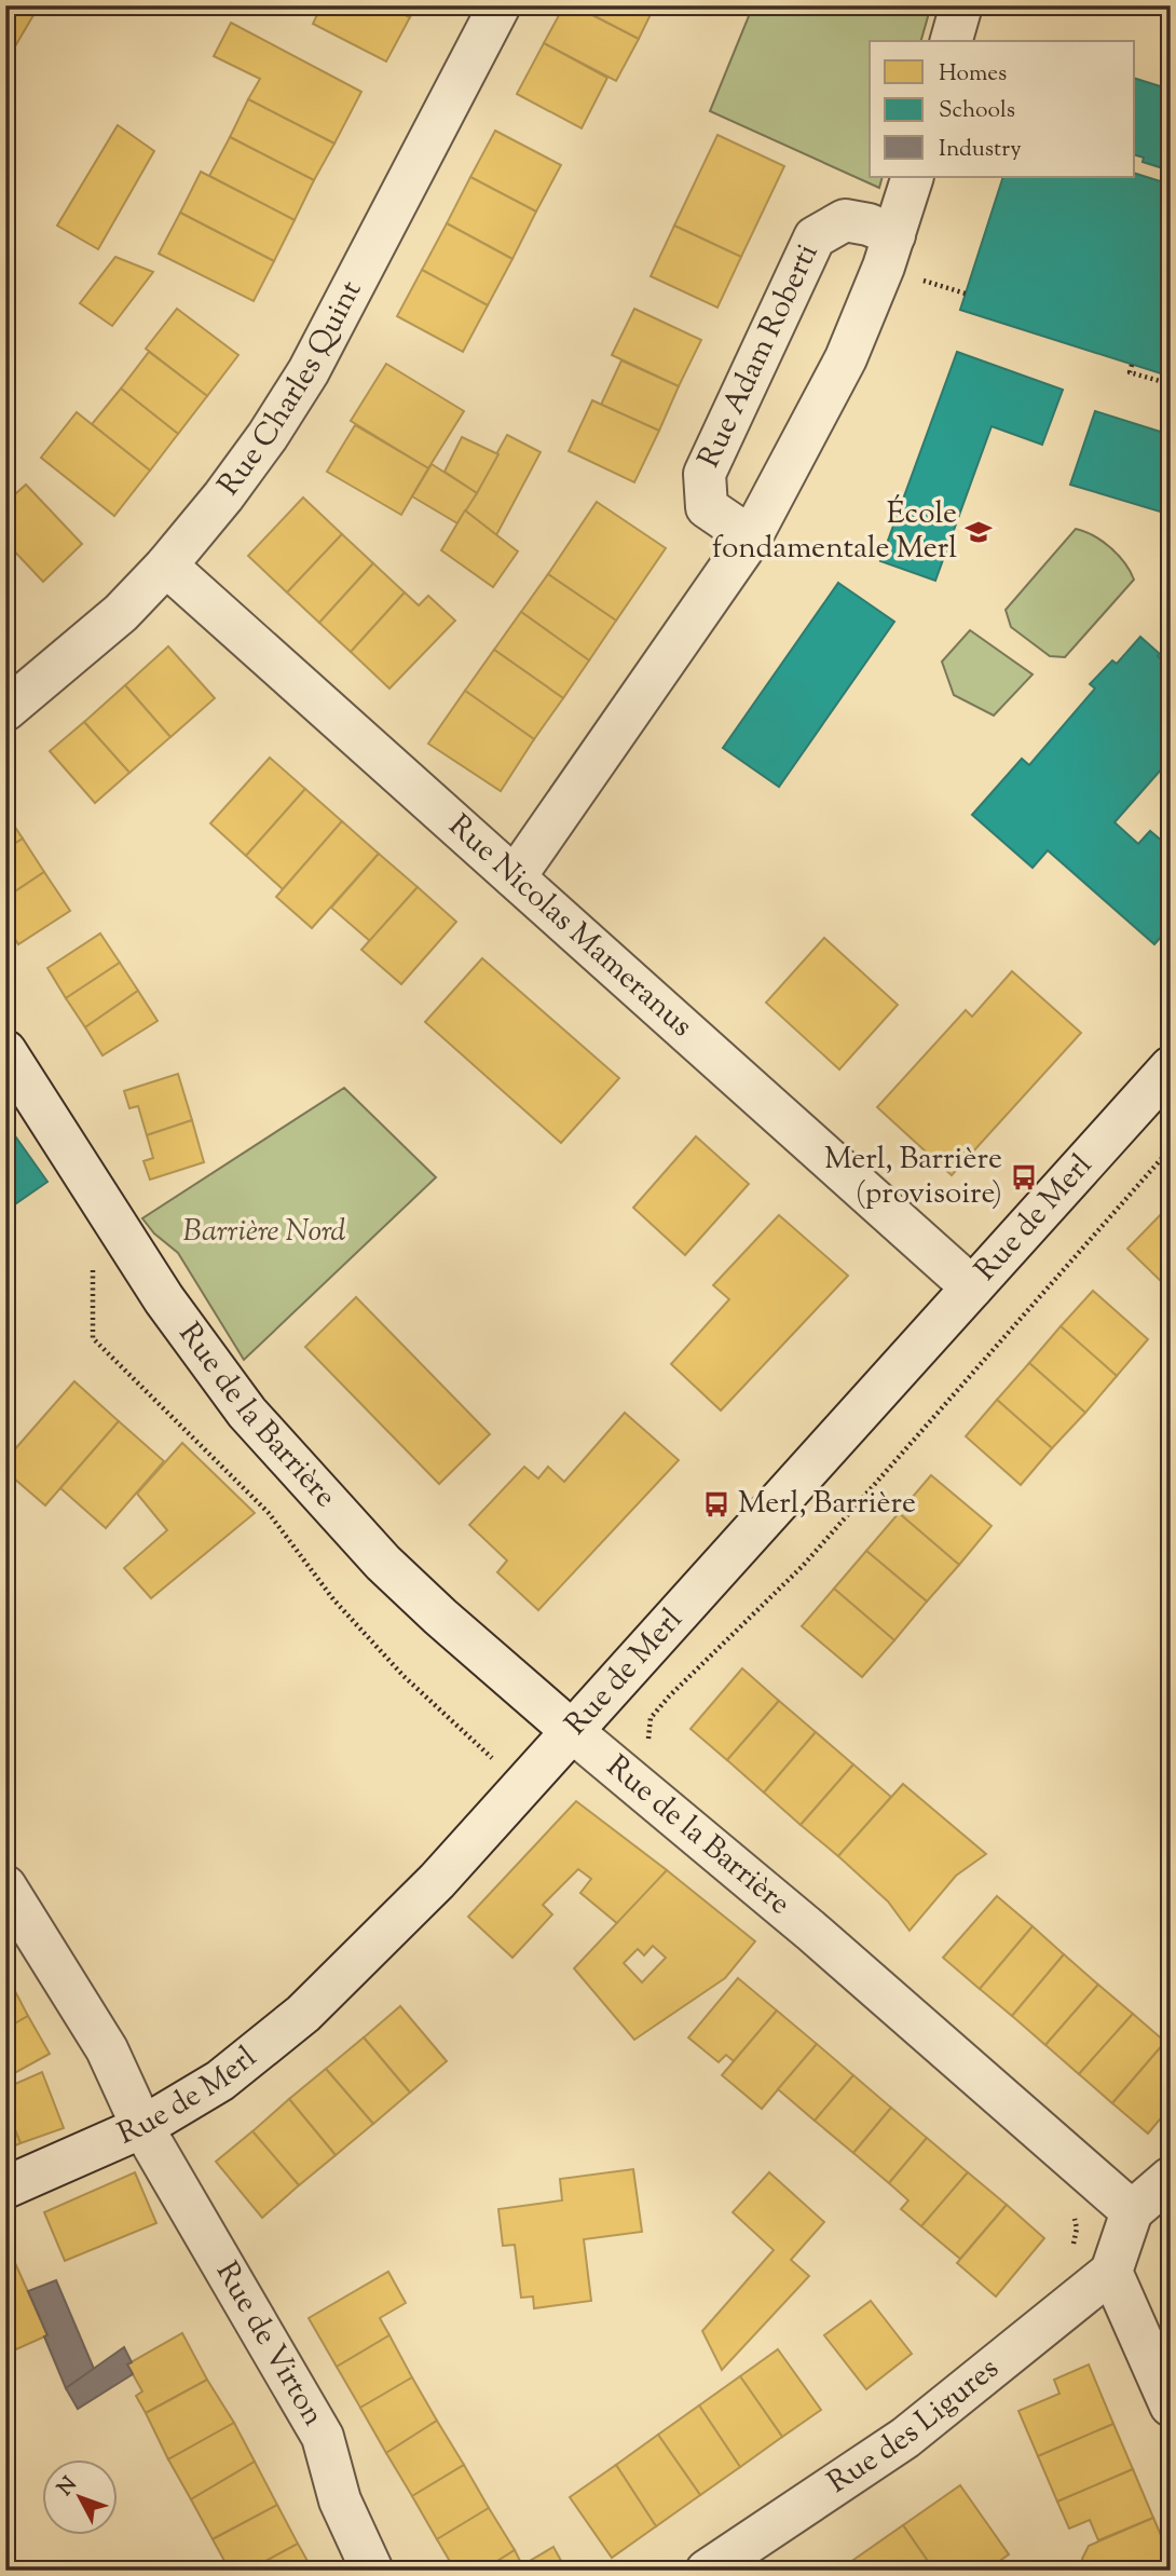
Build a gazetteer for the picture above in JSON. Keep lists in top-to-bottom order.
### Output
{
  "streets": {
    "street": [
      "Rue Adam Roberti",
      "Rue Charles Quint",
      "Rue Nicolas Mameranus",
      "Rue de Merl",
      "Rue de la Barrière",
      "Rue de Virton",
      "Rue des Ligures"
    ]
  },
  "crossings": [
    ["Rue Charles Quint", "Rue Nicolas Mameranus"],
    ["Rue Nicolas Mameranus", "Rue de Merl"],
    ["Rue de Merl", "Rue de la Barrière"],
    ["Rue de Merl", "Rue de Virton"]
  ],
  "parks": ["Barrière Nord"],
  "places": {
    "school or university": ["École fondamentale Merl"],
    "bus stop": ["Merl, Barrière (provisoire)", "Merl, Barrière"]
  },
  "legend": ["Homes", "Schools", "Industry"],
  "north": "top left"
}
